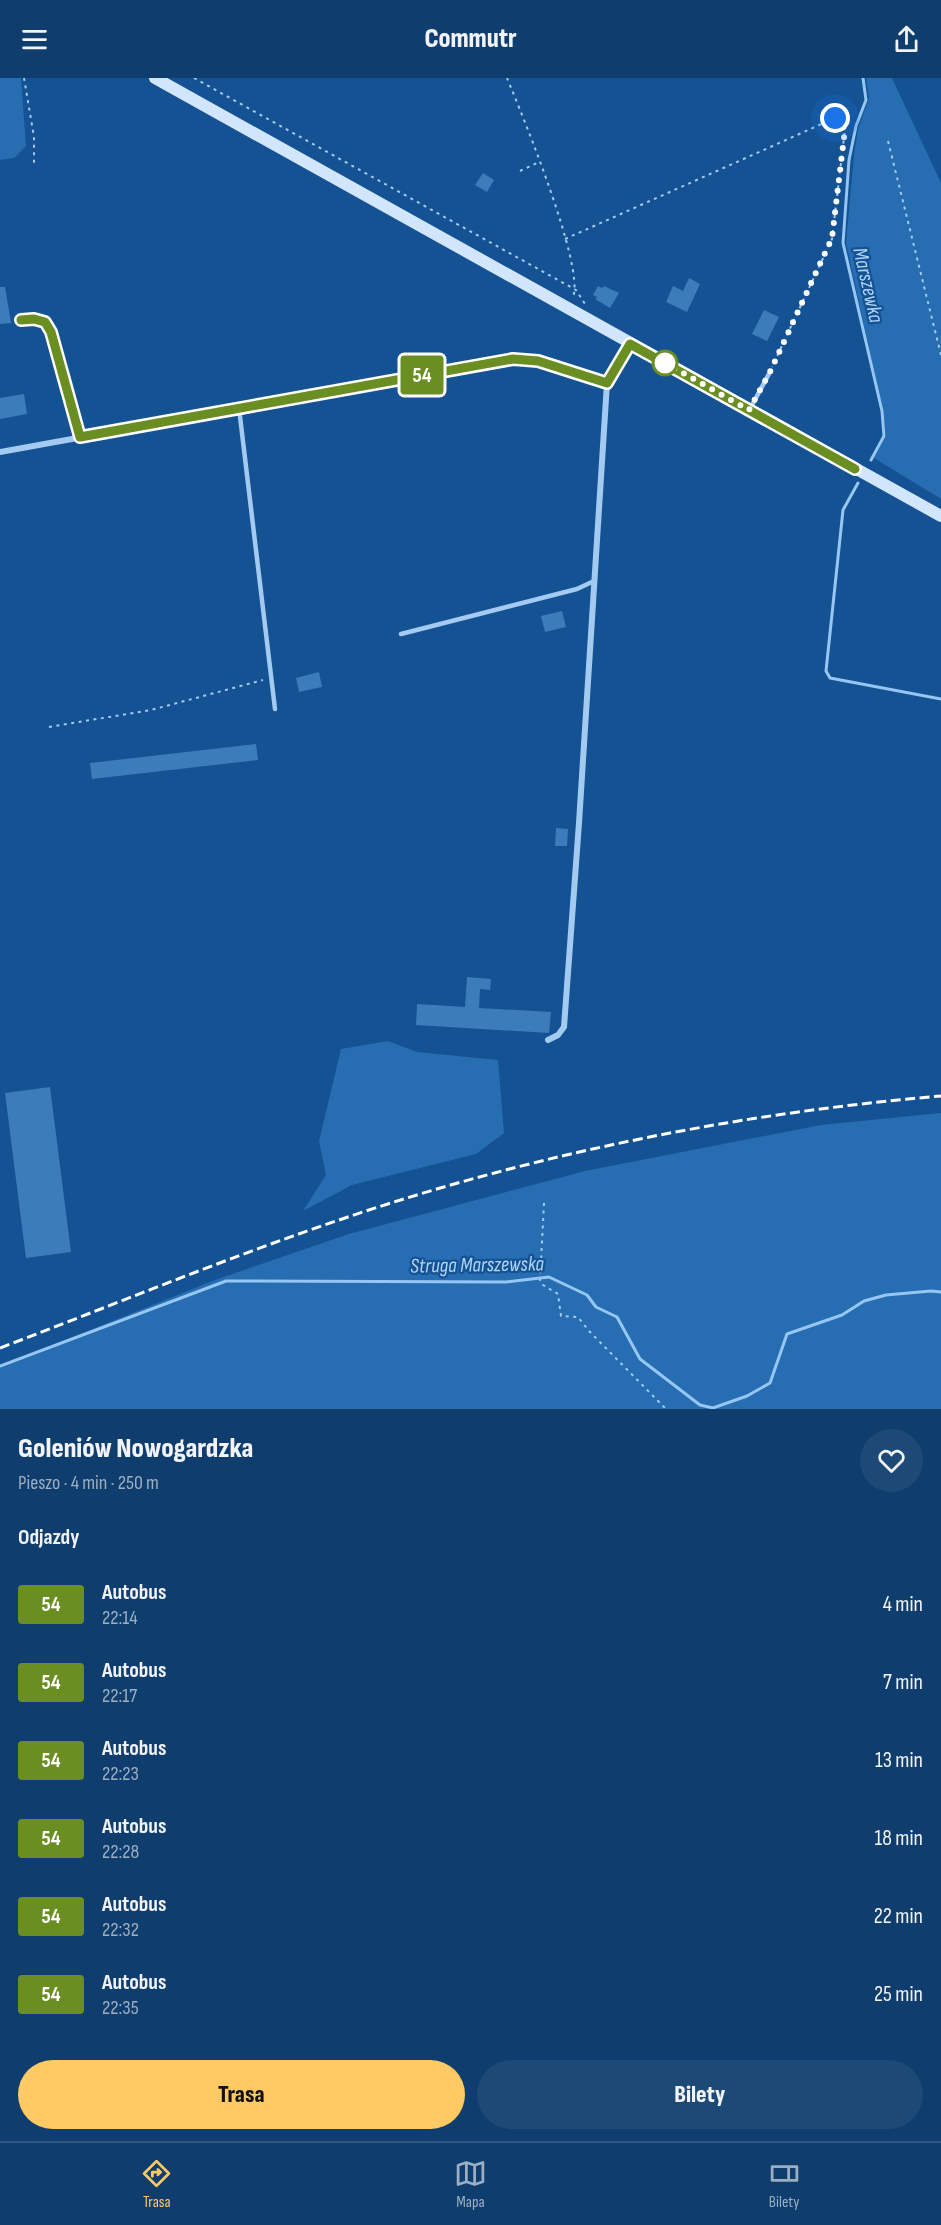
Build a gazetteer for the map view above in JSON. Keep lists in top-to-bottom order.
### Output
{
  "water": ["Marszewka", "Struga Marszewska"],
  "lines": ["bus line 54"],
  "page": {
    "header": "Commutr",
    "on_map": "54",
    "heading": [
      ["Goleniów Nowogardzka", "Pieszo · 4 min · 250 m"],
      "Odjazdy"
    ],
    "list": [
      {
        "mark": "54",
        "name": "Autobus",
        "note": "22:14",
        "value": "4 min"
      },
      {
        "mark": "54",
        "name": "Autobus",
        "note": "22:17",
        "value": "7 min"
      },
      {
        "mark": "54",
        "name": "Autobus",
        "note": "22:23",
        "value": "13 min"
      },
      {
        "mark": "54",
        "name": "Autobus",
        "note": "22:28",
        "value": "18 min"
      },
      {
        "mark": "54",
        "name": "Autobus",
        "note": "22:32",
        "value": "22 min"
      },
      {
        "mark": "54",
        "name": "Autobus",
        "note": "22:35",
        "value": "25 min"
      }
    ],
    "buttons": ["Trasa", "Bilety"],
    "tabs": ["Trasa", "Mapa", "Bilety"]
  }
}
